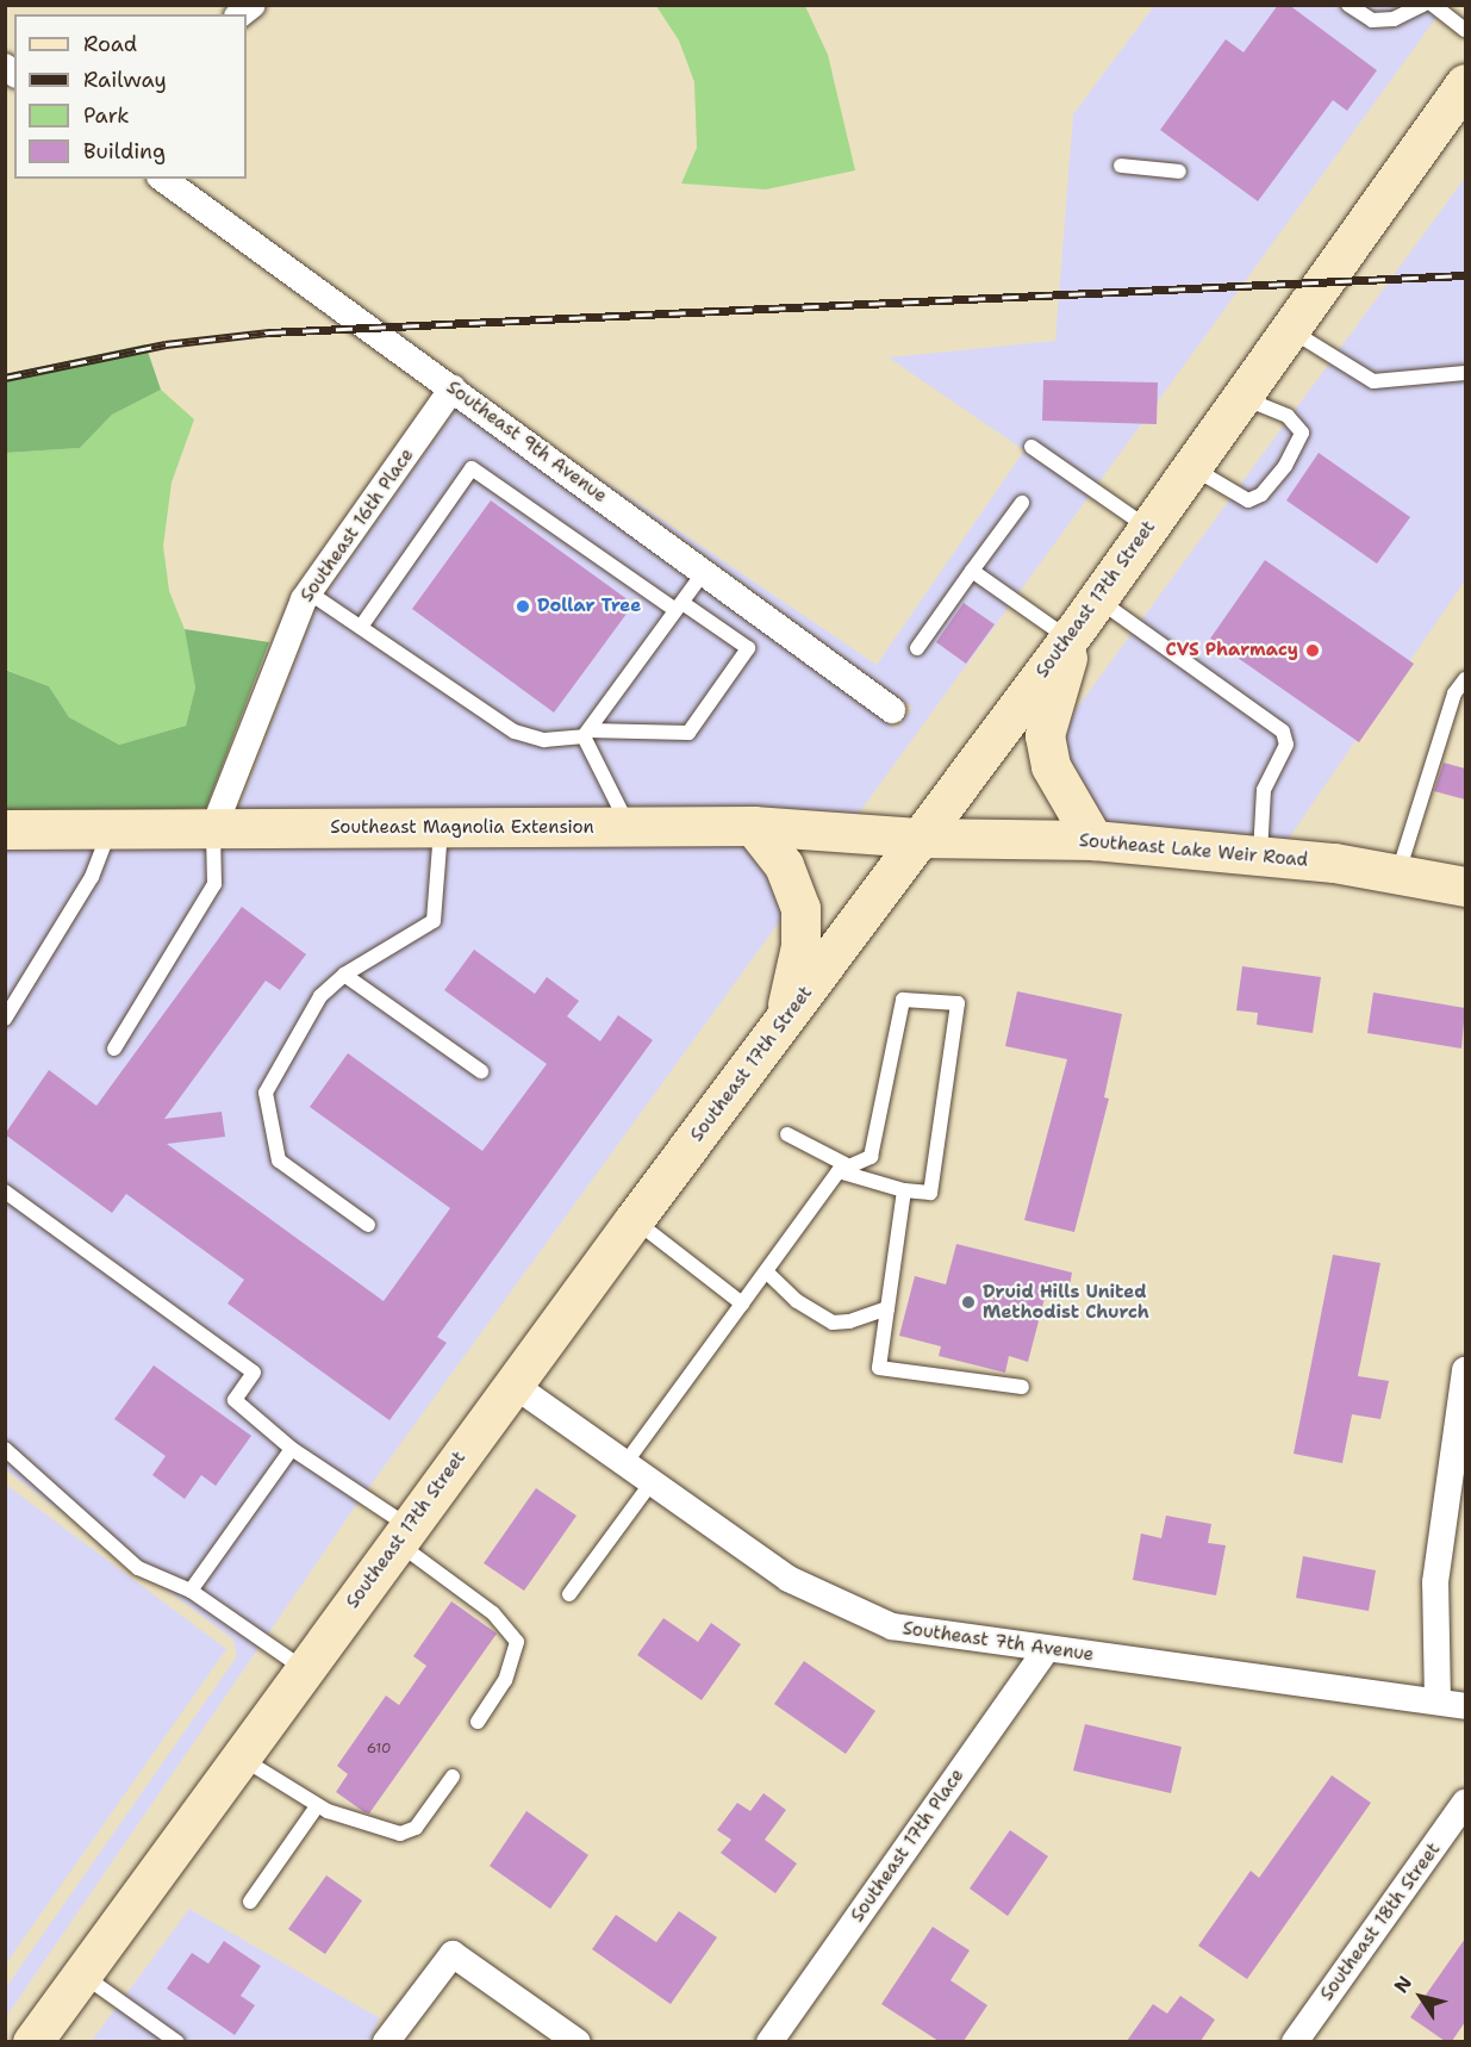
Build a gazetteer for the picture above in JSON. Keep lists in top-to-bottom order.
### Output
{
  "streets": {
    "main road": ["Southeast 17th Street", "Southeast Magnolia Extension", "Southeast Lake Weir Road"],
    "street": [
      "Southeast 9th Avenue",
      "Southeast 16th Place",
      "Southeast 7th Avenue",
      "Southeast 17th Place",
      "Southeast 18th Street"
    ]
  },
  "crossings": [
    ["Southeast 9th Avenue", "Southeast 16th Place"],
    ["Southeast 16th Place", "Southeast Magnolia Extension"],
    ["Southeast 17th Street", "Southeast Magnolia Extension"],
    ["Southeast 17th Street", "Southeast Lake Weir Road"],
    ["Southeast 17th Street", "Southeast 7th Avenue"],
    ["Southeast Magnolia Extension", "Southeast Lake Weir Road"],
    ["Southeast 7th Avenue", "Southeast 17th Place"]
  ],
  "places": ["Dollar Tree", "CVS Pharmacy", "Druid Hills United Methodist Church"],
  "house_numbers": ["610"],
  "legend": [
    "Road",
    "Railway",
    "Park",
    "Building"
  ],
  "north": "top left"
}
